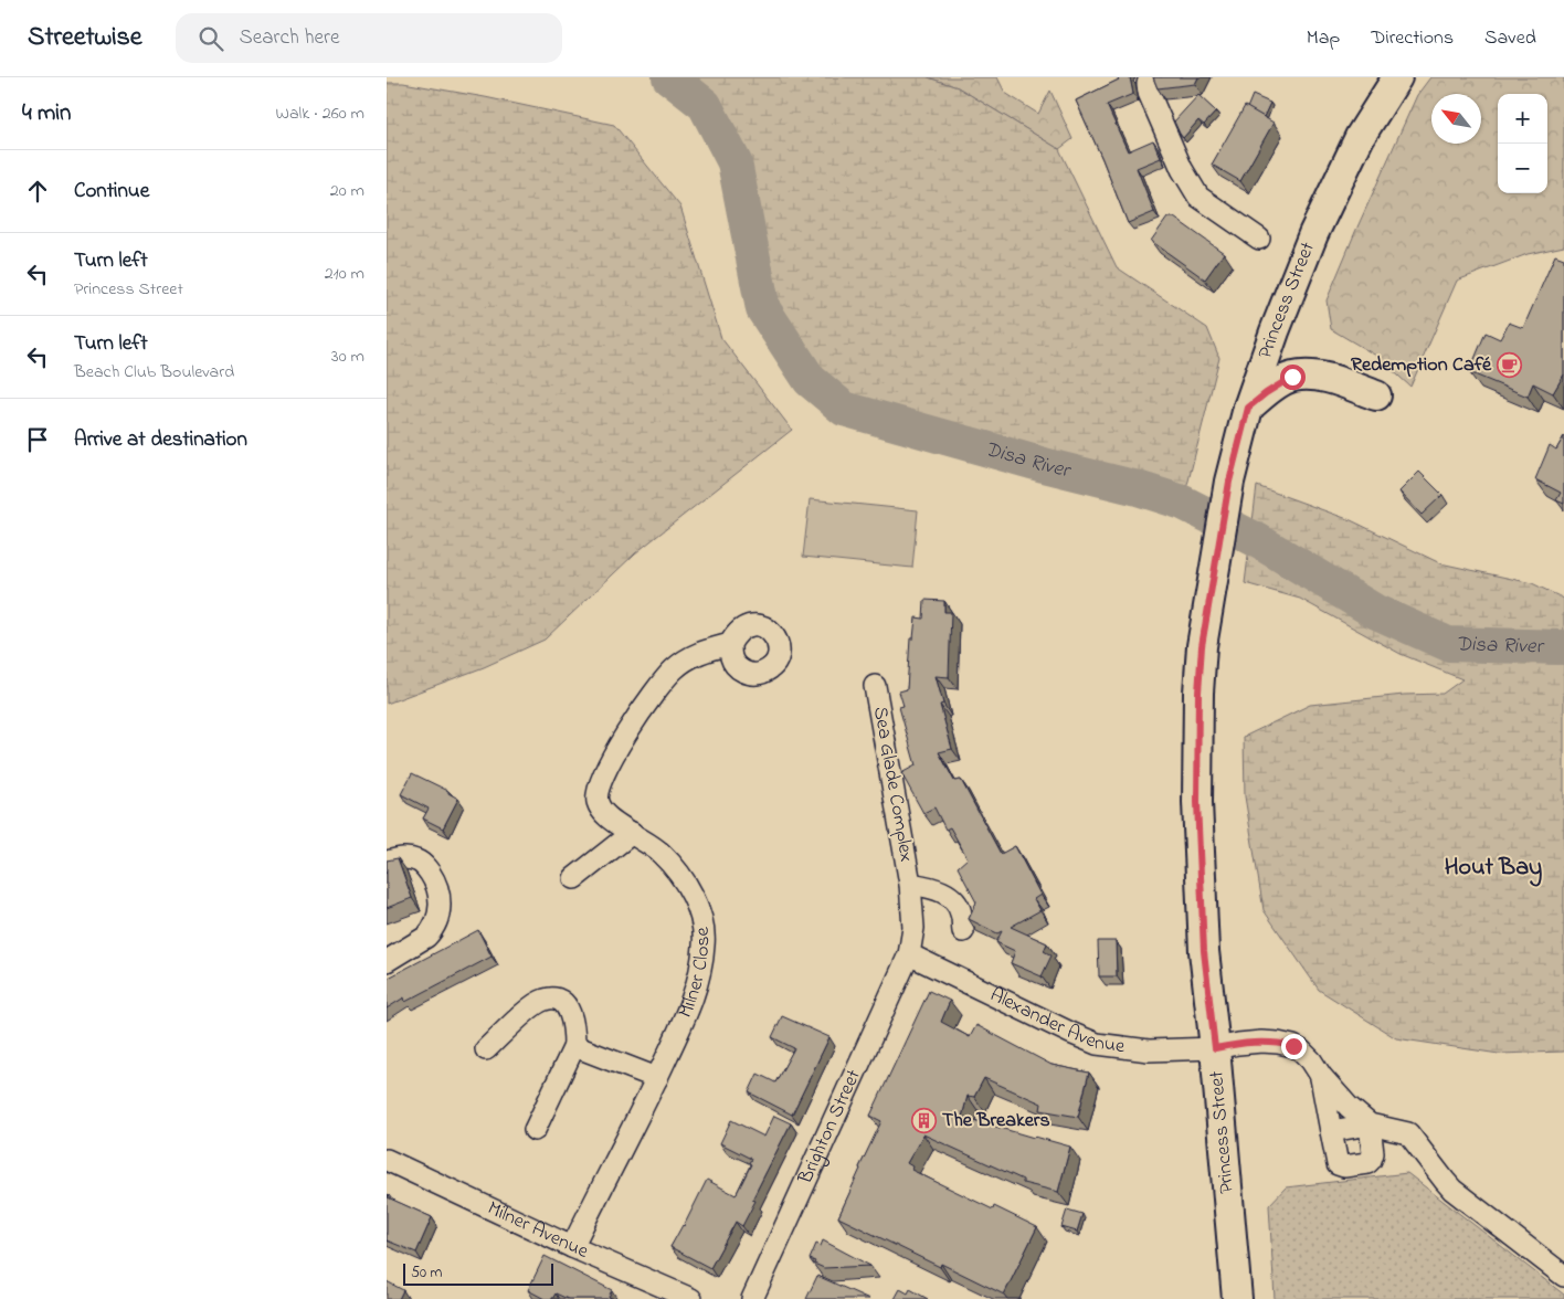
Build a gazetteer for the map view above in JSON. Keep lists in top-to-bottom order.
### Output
{
  "streets": {
    "street": [
      "Princess Street",
      "Sea Glade Complex",
      "Milner Close",
      "Alexander Avenue",
      "Brighton Street",
      "Milner Avenue"
    ]
  },
  "crossings": [
    ["Princess Street", "Alexander Avenue"],
    ["Sea Glade Complex", "Alexander Avenue"],
    ["Sea Glade Complex", "Brighton Street"],
    ["Milner Close", "Milner Avenue"],
    ["Alexander Avenue", "Brighton Street"]
  ],
  "districts": ["Hout Bay"],
  "water": ["Disa River"],
  "places": {
    "cafe": ["Redemption Café"],
    "building": ["The Breakers"]
  },
  "scale_bar": "50 m",
  "north": "top left",
  "page": {
    "header": "Streetwise",
    "search": "Search here",
    "nav": ["Map", "Directions", "Saved"],
    "heading": ["4 min", "Walk · 260 m"],
    "map_buttons": ["+", "−"],
    "list": [
      ["Continue", "20 m"],
      ["Turn left", "Princess Street", "210 m"],
      ["Turn left", "Beach Club Boulevard", "30 m"],
      "Arrive at destination"
    ],
    "scale": "50 m"
  }
}
